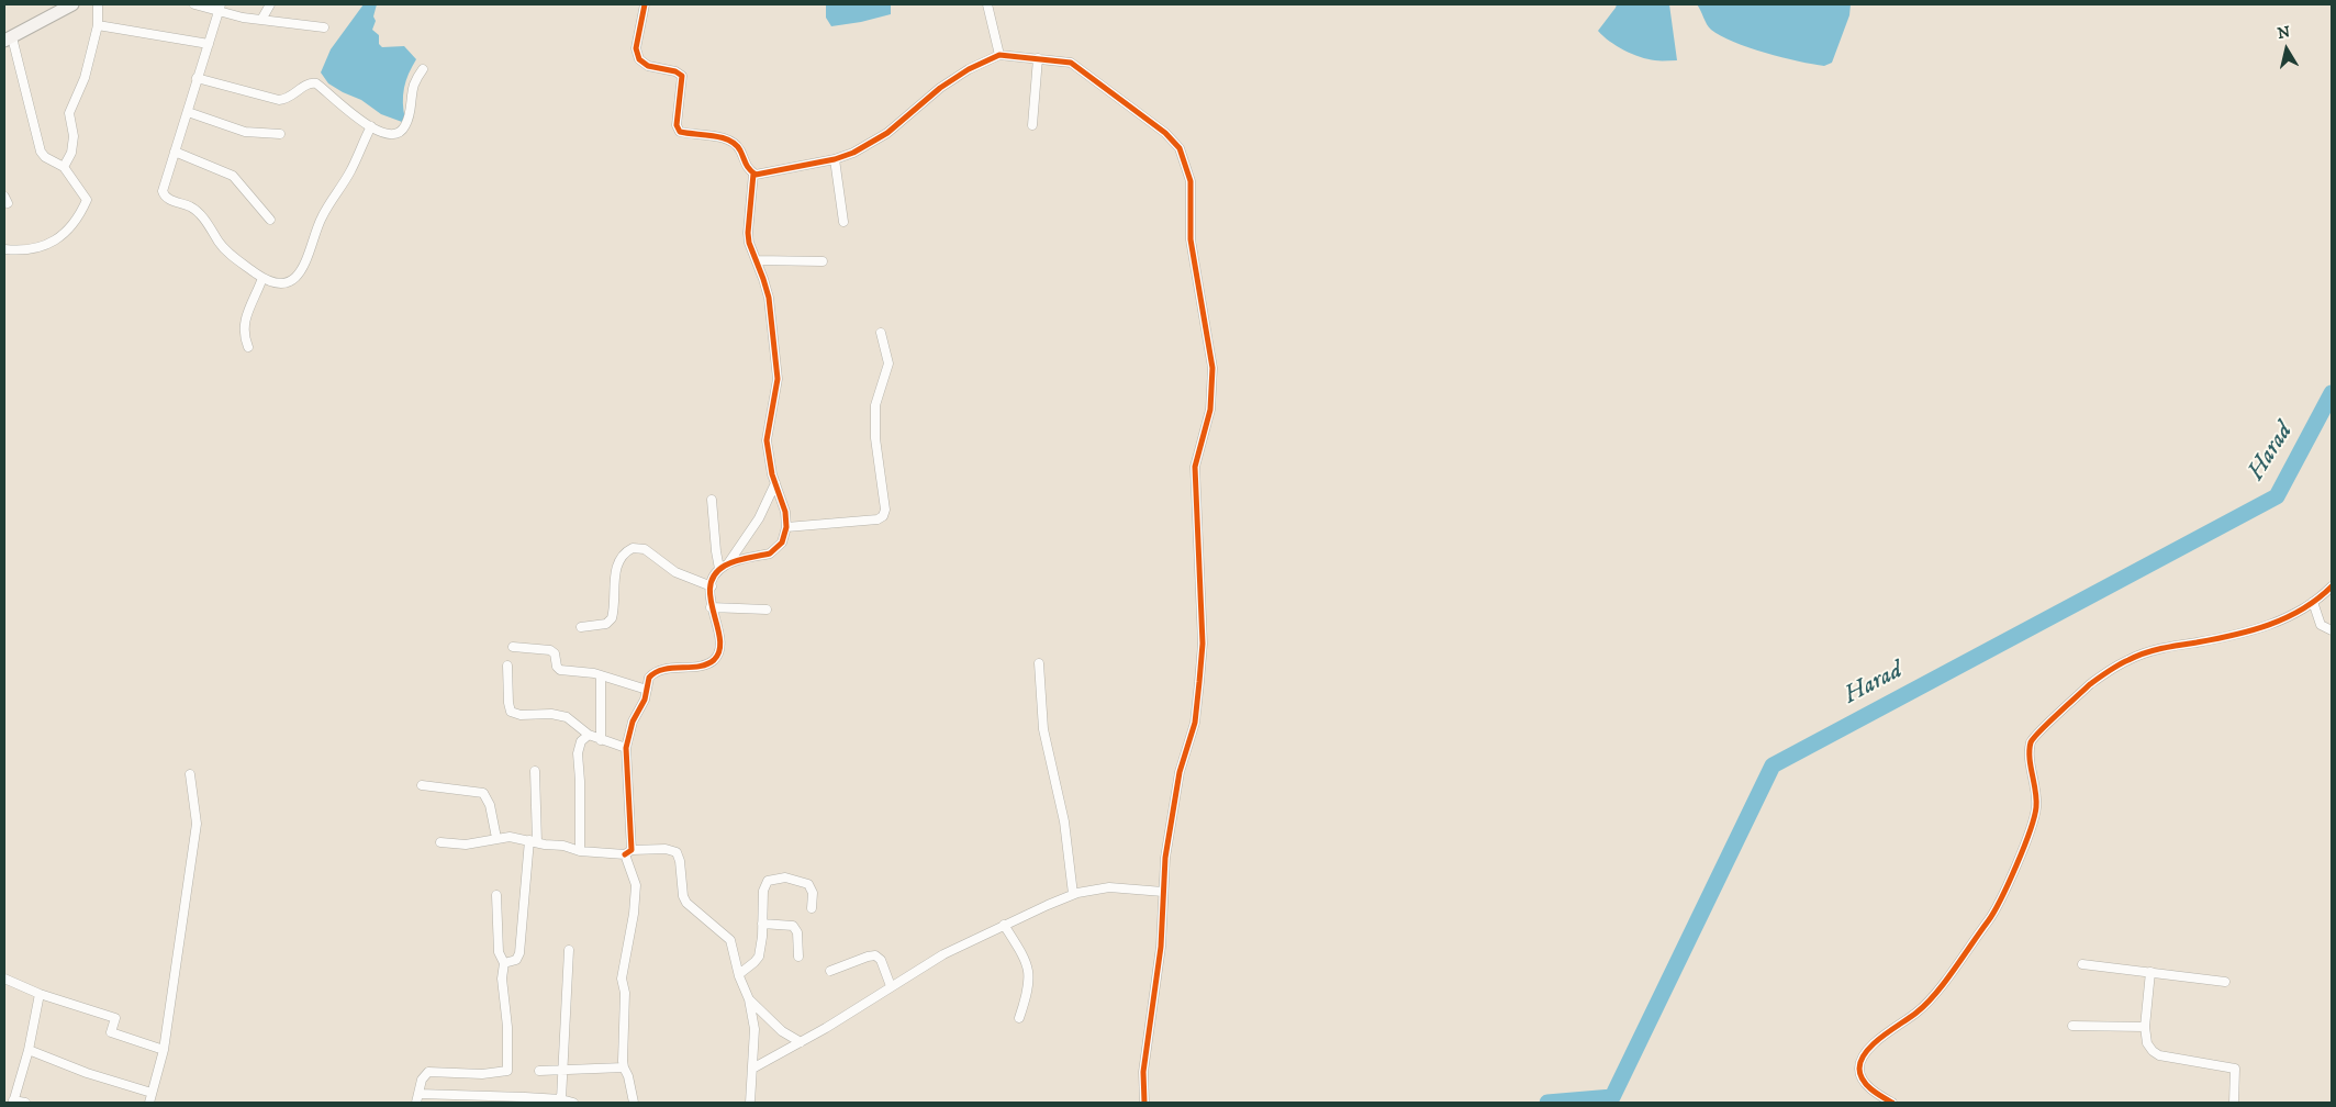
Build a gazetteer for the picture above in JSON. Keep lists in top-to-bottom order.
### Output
{
  "water": ["Harad"],
  "north": "top"
}
